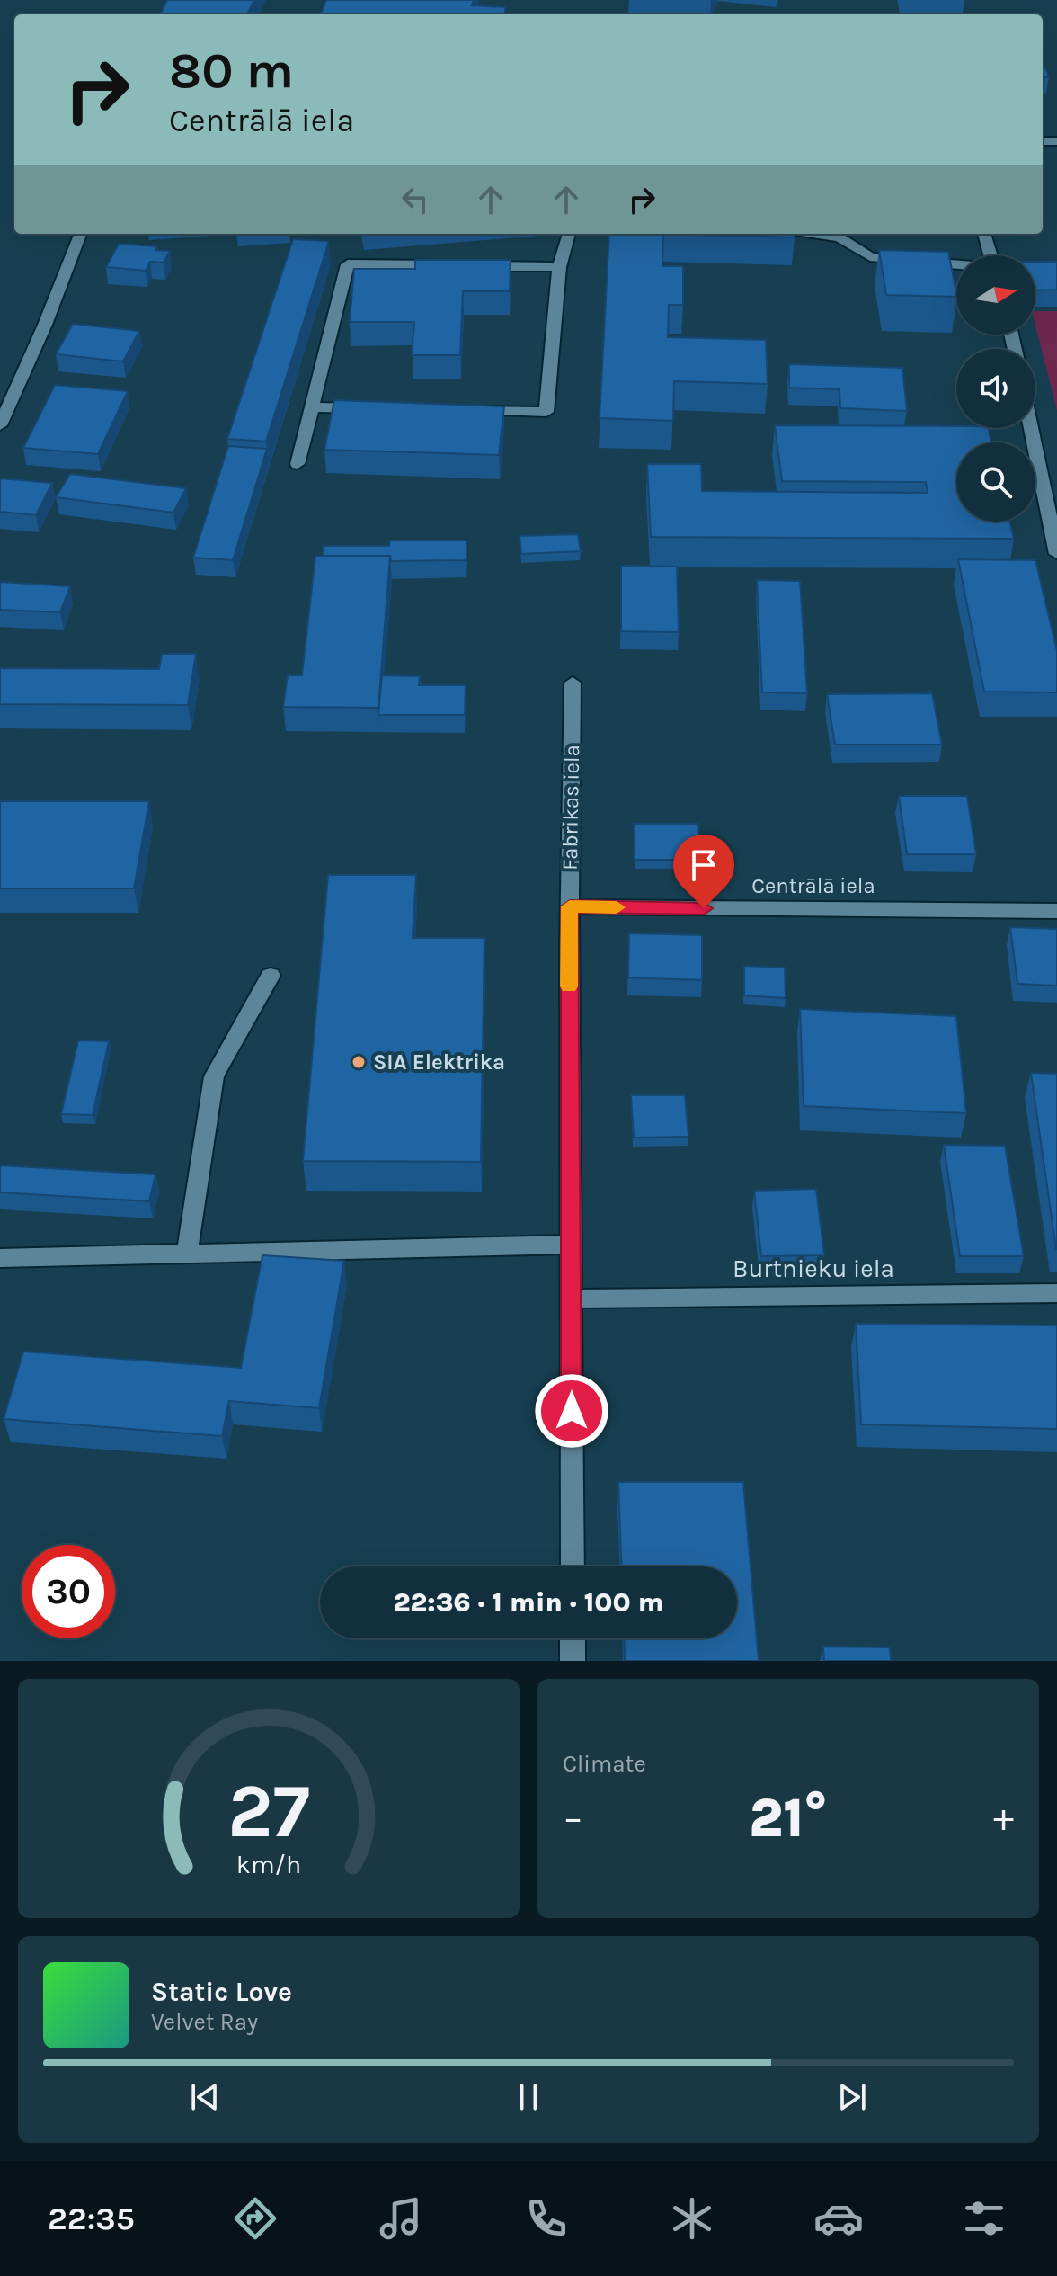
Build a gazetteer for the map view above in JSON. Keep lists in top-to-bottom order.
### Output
{
  "streets": {
    "street": ["Fabrikas iela", "Centrālā iela", "Burtnieku iela"]
  },
  "crossings": [
    ["Fabrikas iela", "Centrālā iela"],
    ["Fabrikas iela", "Burtnieku iela"]
  ],
  "places": ["SIA Elektrika"],
  "north": "right",
  "page": {
    "turn": ["80 m", "Centrālā iela"],
    "limit": "30",
    "trip": "22:36 · 1 min · 100 m",
    "tile": "Climate",
    "heat": ["−", "21°", "+"],
    "song": ["Static Love", "Velvet Ray"],
    "tabs": "22:35",
    "gauge": ["27", "km/h"]
  }
}
